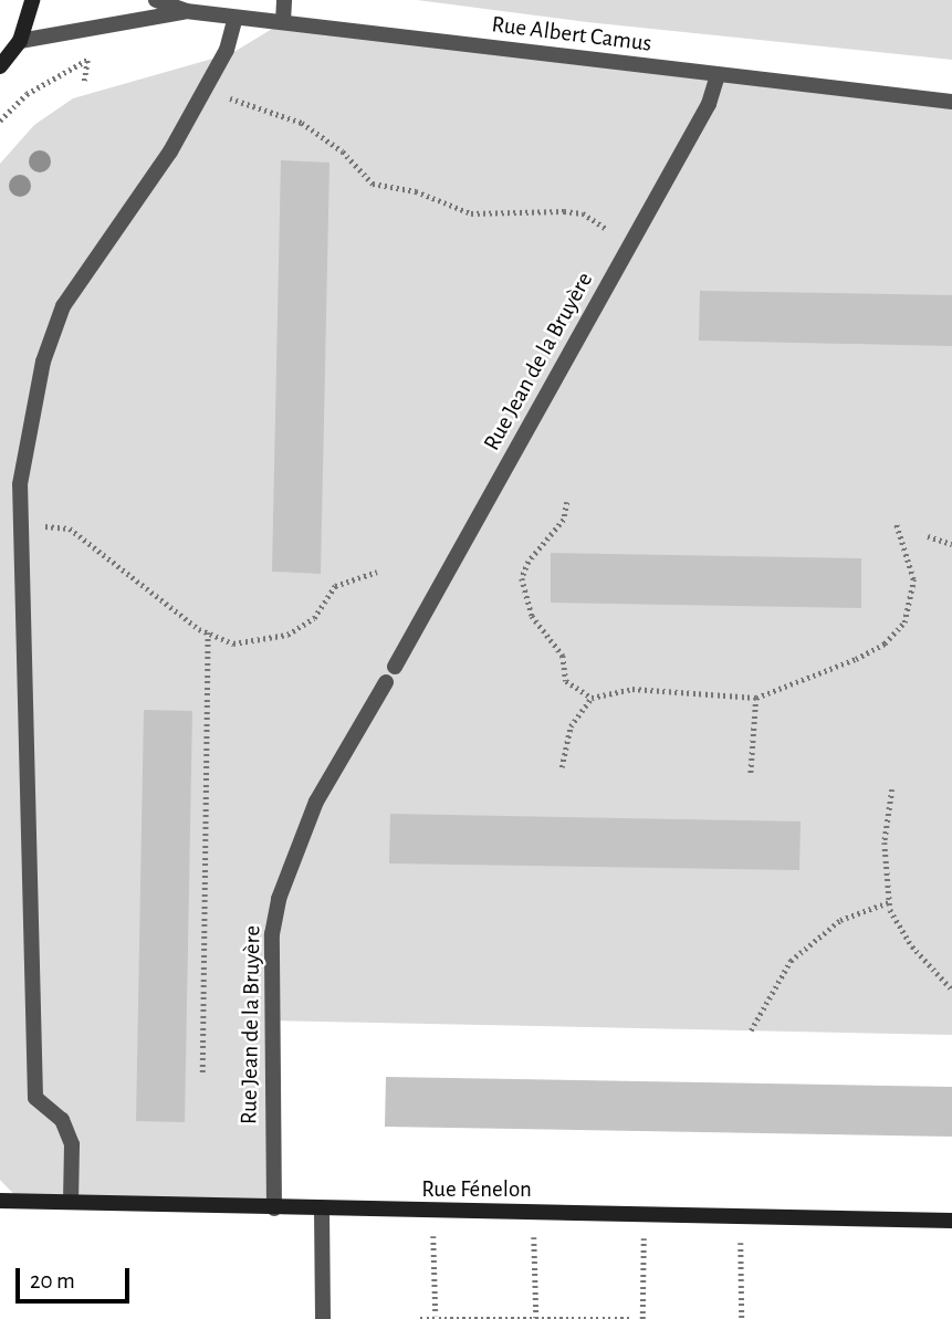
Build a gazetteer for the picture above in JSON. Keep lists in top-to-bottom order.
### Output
{
  "streets": {
    "street": ["Rue Albert Camus", "Rue Jean de la Bruyère", "Rue Fénelon"]
  },
  "crossings": [
    ["Rue Albert Camus", "Rue Jean de la Bruyère"],
    ["Rue Jean de la Bruyère", "Rue Fénelon"]
  ],
  "scale_bar": "20 m"
}
